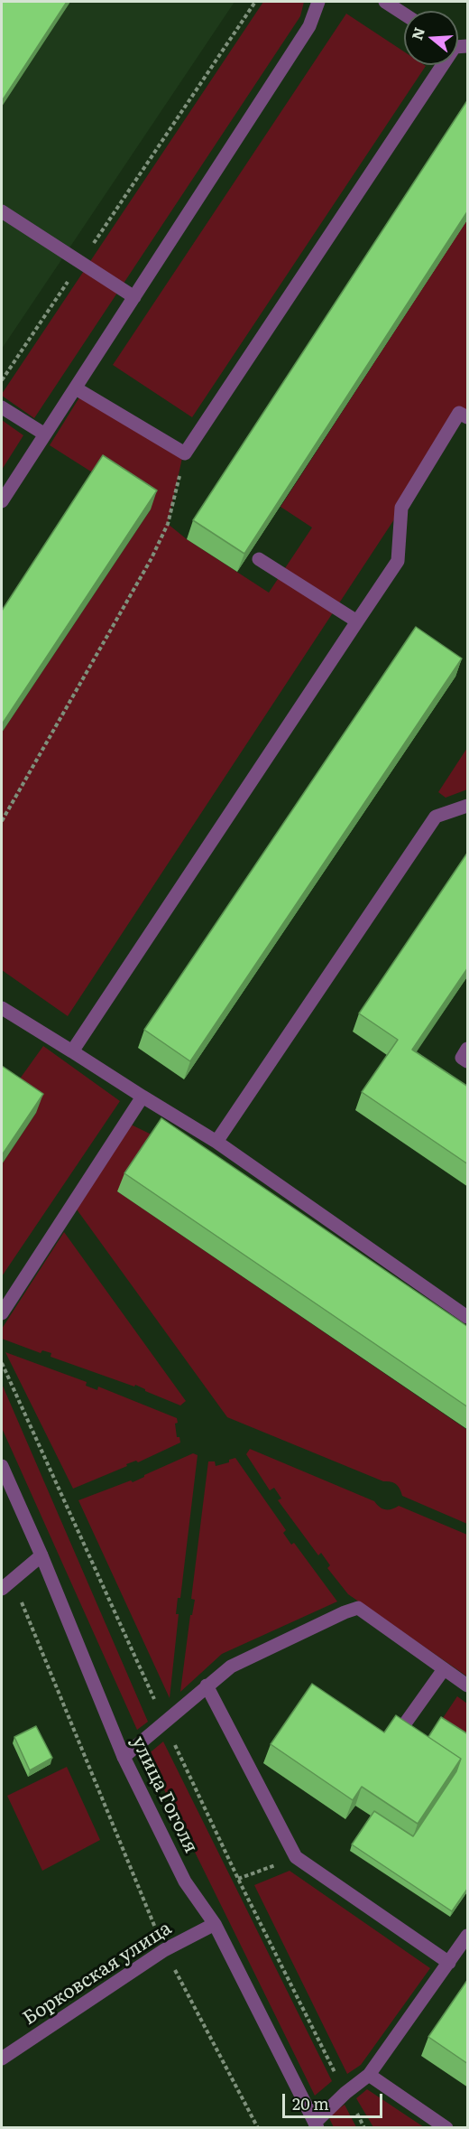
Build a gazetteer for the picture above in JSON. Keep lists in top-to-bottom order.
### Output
{
  "streets": {
    "street": ["улица Гоголя", "Борковская улица"]
  },
  "crossings": [
    ["улица Гоголя", "Борковская улица"]
  ],
  "scale_bar": "20 m",
  "north": "left"
}
